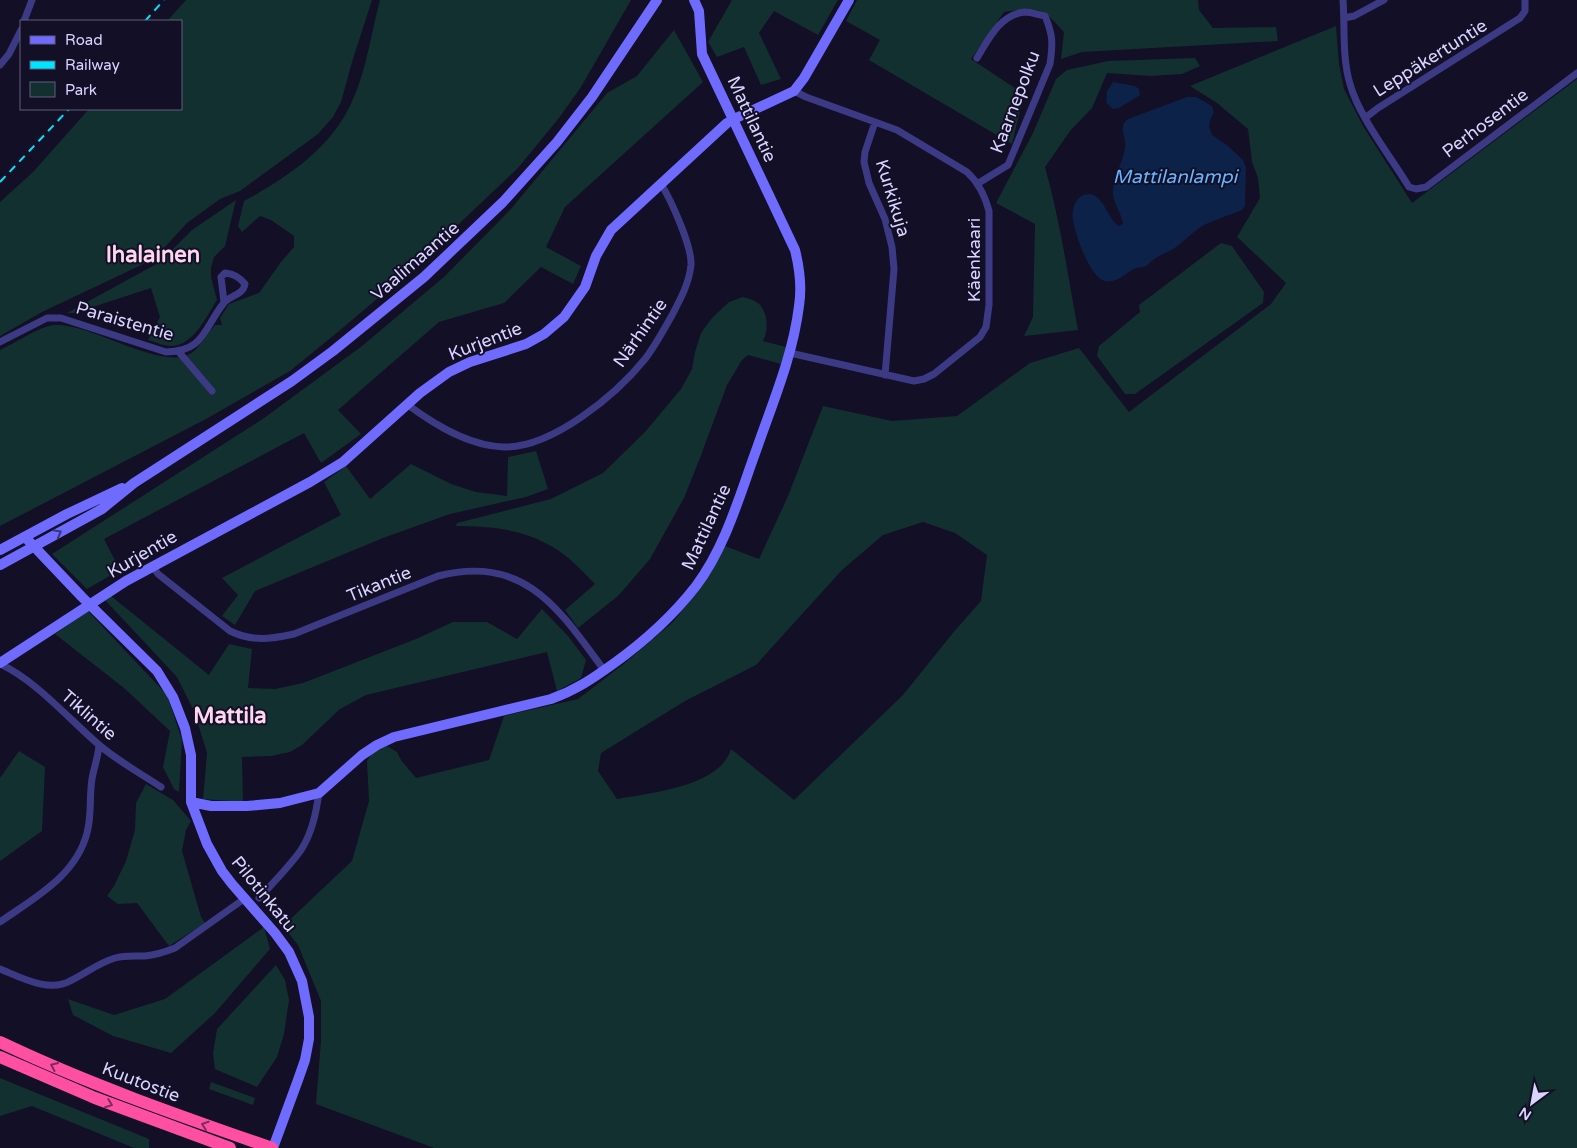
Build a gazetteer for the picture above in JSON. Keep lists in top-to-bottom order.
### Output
{
  "streets": {
    "highway": ["Kuutostie"],
    "street": [
      "Leppäkertuntie",
      "Kaarnepolku",
      "Mattilantie",
      "Perhosentie",
      "Kurkikuja",
      "Käenkaari",
      "Vaalimaantie",
      "Paraistentie",
      "Närhintie",
      "Kurjentie",
      "Tikantie",
      "Tiklintie",
      "Pilotinkatu"
    ]
  },
  "crossings": [
    ["Leppäkertuntie", "Perhosentie"],
    ["Kaarnepolku", "Käenkaari"],
    ["Mattilantie", "Käenkaari"],
    ["Mattilantie", "Kurjentie"],
    ["Mattilantie", "Tikantie"],
    ["Mattilantie", "Pilotinkatu"],
    ["Kurkikuja", "Käenkaari"],
    ["Käenkaari", "Kurjentie"],
    ["Vaalimaantie", "Pilotinkatu"],
    ["Närhintie", "Kurjentie"],
    ["Kurjentie", "Tikantie"],
    ["Kurjentie", "Tiklintie"],
    ["Kurjentie", "Pilotinkatu"],
    ["Pilotinkatu", "Kuutostie"]
  ],
  "districts": ["Ihalainen", "Mattila"],
  "water": ["Mattilanlampi"],
  "legend": ["Road", "Railway", "Park"],
  "north": "bottom left"
}
